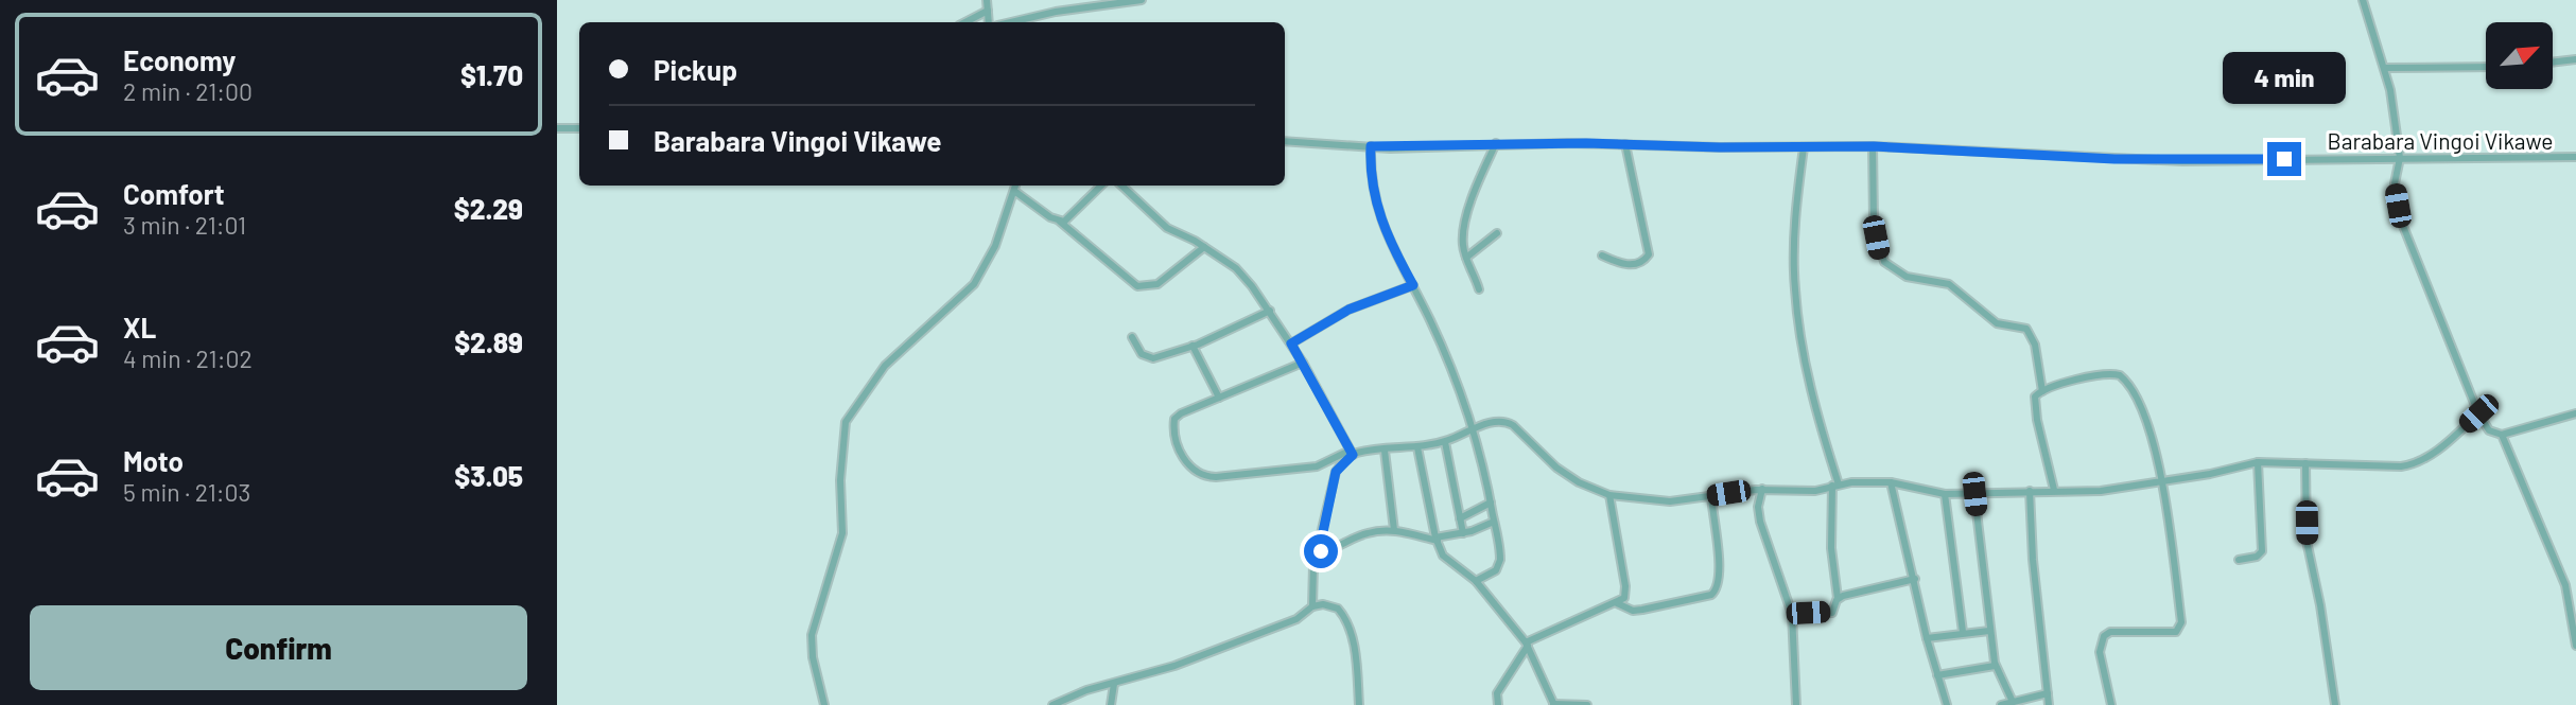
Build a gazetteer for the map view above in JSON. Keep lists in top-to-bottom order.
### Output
{
  "streets": {
    "street": ["Barabara Vingoi Vikawe"]
  },
  "north": "top right",
  "page": {
    "list": [
      {
        "name": "Economy",
        "note": "2 min · 21:00",
        "value": "$1.70"
      },
      {
        "name": "Comfort",
        "note": "3 min · 21:01",
        "value": "$2.29"
      },
      {
        "name": "XL",
        "note": "4 min · 21:02",
        "value": "$2.89"
      },
      {
        "name": "Moto",
        "note": "5 min · 21:03",
        "value": "$3.05"
      }
    ],
    "banner": ["Pickup", "Barabara Vingoi Vikawe"],
    "bubble": "4 min",
    "buttons": "Confirm"
  }
}
